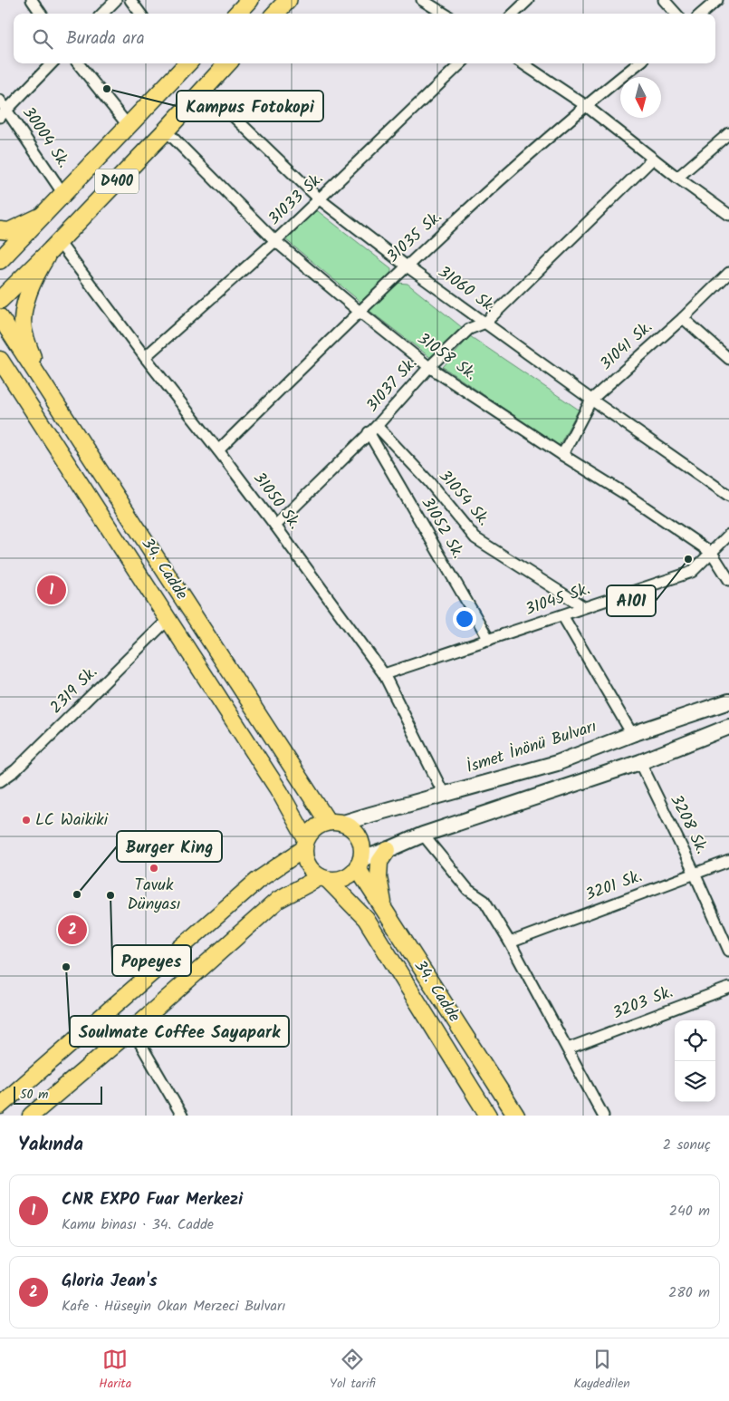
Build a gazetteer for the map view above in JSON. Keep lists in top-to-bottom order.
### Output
{
  "streets": {
    "highway": ["D400"],
    "main road": ["34. Cadde", "İsmet İnönü Bulvarı"],
    "street": [
      "30004 Sk.",
      "31033 Sk.",
      "31035 Sk.",
      "31060 Sk.",
      "31041 Sk.",
      "31058 Sk.",
      "31037 Sk.",
      "31054 Sk.",
      "31050 Sk.",
      "31052 Sk.",
      "31045 Sk.",
      "2319 Sk.",
      "3208 Sk.",
      "3201 Sk.",
      "3203 Sk."
    ]
  },
  "crossings": [
    ["30004 Sk.", "D400"],
    ["D400", "31060 Sk."],
    ["D400", "31058 Sk."],
    ["D400", "31050 Sk."],
    ["31033 Sk.", "31060 Sk."],
    ["31033 Sk.", "31058 Sk."],
    ["31033 Sk.", "31050 Sk."],
    ["31035 Sk.", "31060 Sk."],
    ["31035 Sk.", "31058 Sk."],
    ["31035 Sk.", "31050 Sk."],
    ["31060 Sk.", "31041 Sk."],
    ["31060 Sk.", "31037 Sk."],
    ["31041 Sk.", "31058 Sk."],
    ["31058 Sk.", "31037 Sk."],
    ["31058 Sk.", "31045 Sk."],
    ["31037 Sk.", "31054 Sk."],
    ["31037 Sk.", "31050 Sk."],
    ["31037 Sk.", "31052 Sk."],
    ["31054 Sk.", "31052 Sk."],
    ["31054 Sk.", "31045 Sk."],
    ["31050 Sk.", "31045 Sk."],
    ["31050 Sk.", "İsmet İnönü Bulvarı"],
    ["31052 Sk.", "31045 Sk."],
    ["34. Cadde", "2319 Sk."],
    ["34. Cadde", "İsmet İnönü Bulvarı"],
    ["3208 Sk.", "3201 Sk."]
  ],
  "places": [
    "Kampus Fotokopi",
    "A101",
    "LC Waikiki",
    "Tavuk Dünyası",
    "Burger King",
    "Popeyes",
    "Soulmate Coffee Sayapark"
  ],
  "scale_bar": "50 m",
  "north": "bottom",
  "page": {
    "search": "Burada ara",
    "pins": ["1", "2"],
    "scale": "50 m",
    "heading": ["Yakında", "2 sonuç"],
    "list": [
      {
        "mark": "1",
        "name": "CNR EXPO Fuar Merkezi",
        "note": "Kamu binası · 34. Cadde",
        "value": "240 m"
      },
      {
        "mark": "2",
        "name": "Gloria Jean's",
        "note": "Kafe · Hüseyin Okan Merzeci Bulvarı",
        "value": "280 m"
      }
    ],
    "nav": ["Harita", "Yol tarifi", "Kaydedilen"]
  }
}
